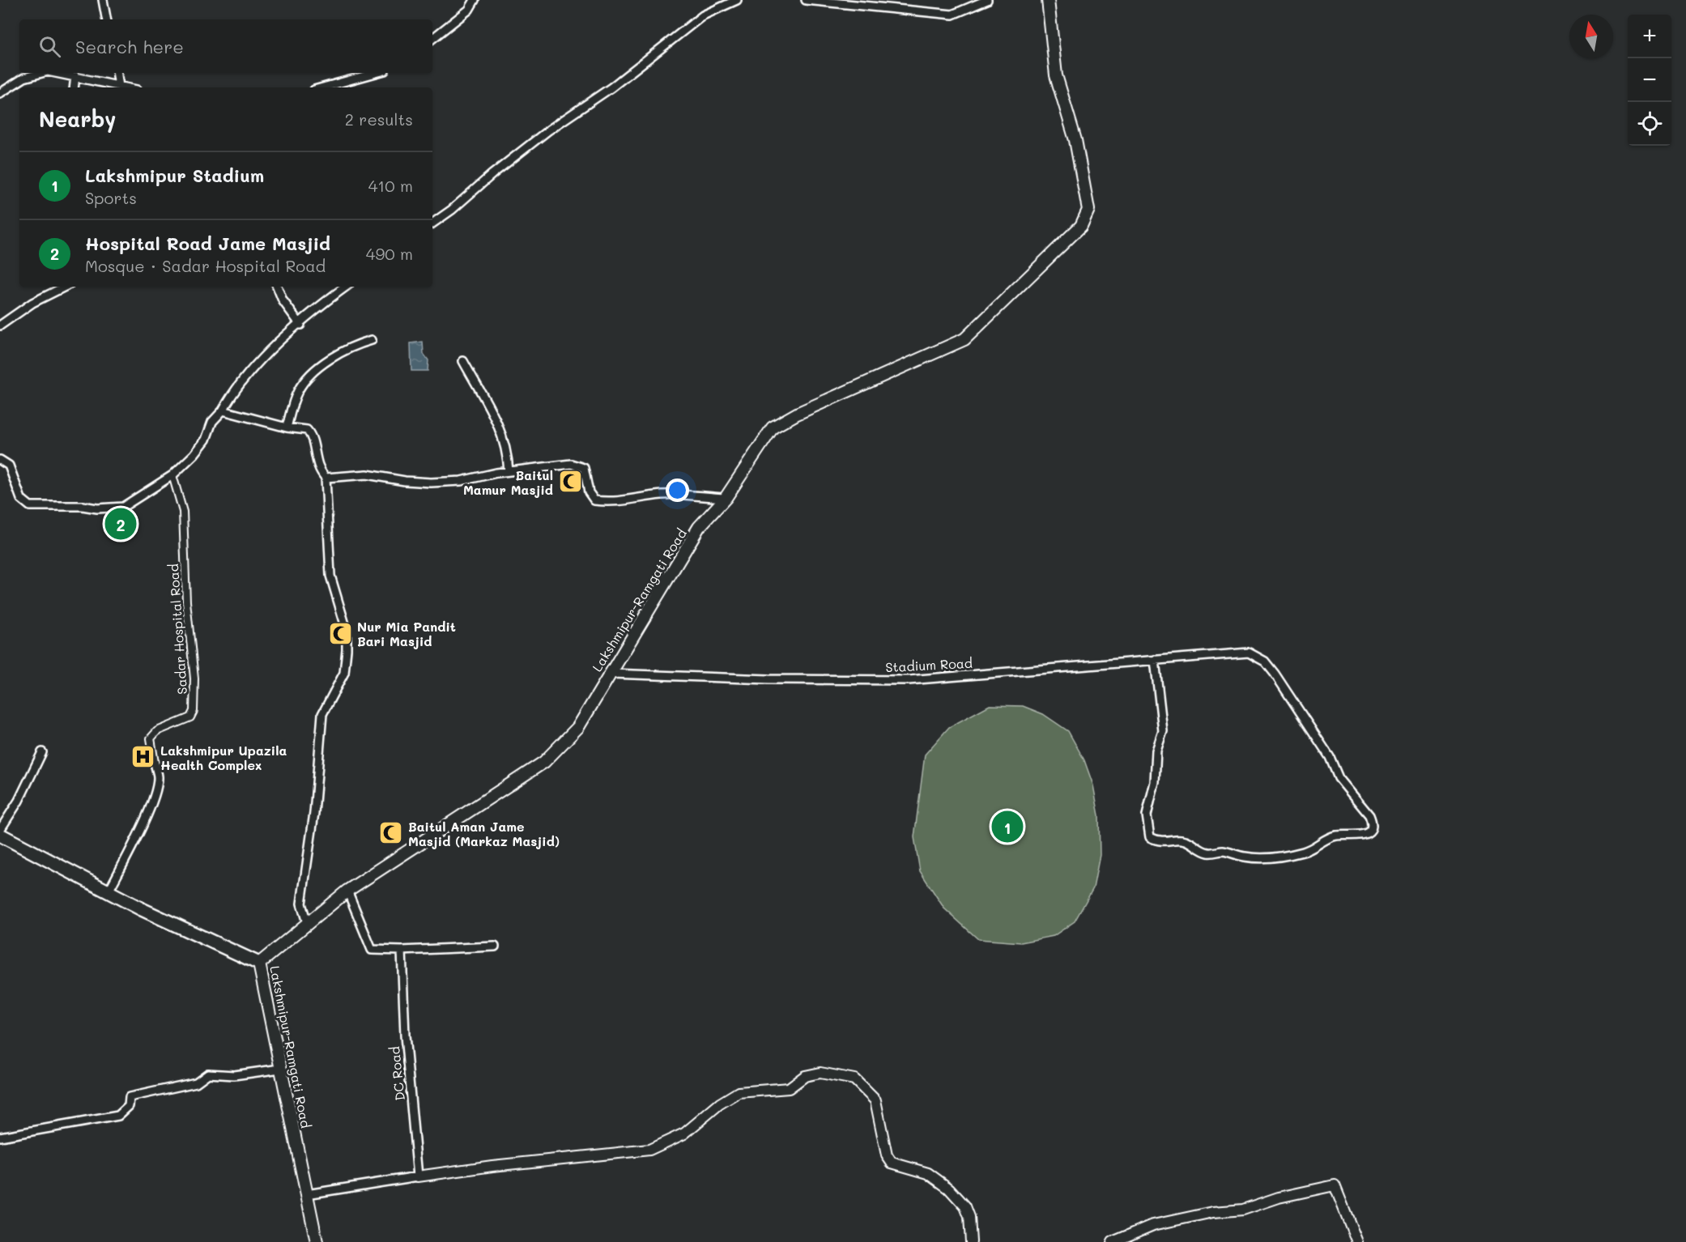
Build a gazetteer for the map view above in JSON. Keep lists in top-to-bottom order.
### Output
{
  "streets": {
    "main road": ["Lakshmipur-Ramgati Road"],
    "street": ["Sadar Hospital Road", "Stadium Road", "DC Road"]
  },
  "crossings": [
    ["Lakshmipur-Ramgati Road", "Stadium Road"]
  ],
  "places": {
    "mosque": ["Baitul Mamur Masjid", "Nur Mia Pandit Bari Masjid", "Baitul Aman Jame Masjid (Markaz Masjid)"],
    "hospital": ["Lakshmipur Upazila Health Complex"]
  },
  "north": "top",
  "page": {
    "map_buttons": ["+", "−"],
    "search": "Search here",
    "heading": ["Nearby", "2 results"],
    "list": [
      {
        "mark": "1",
        "name": "Lakshmipur Stadium",
        "note": "Sports",
        "value": "410 m"
      },
      {
        "mark": "2",
        "name": "Hospital Road Jame Masjid",
        "note": "Mosque · Sadar Hospital Road",
        "value": "490 m"
      }
    ],
    "pins": ["2", "1"]
  }
}
